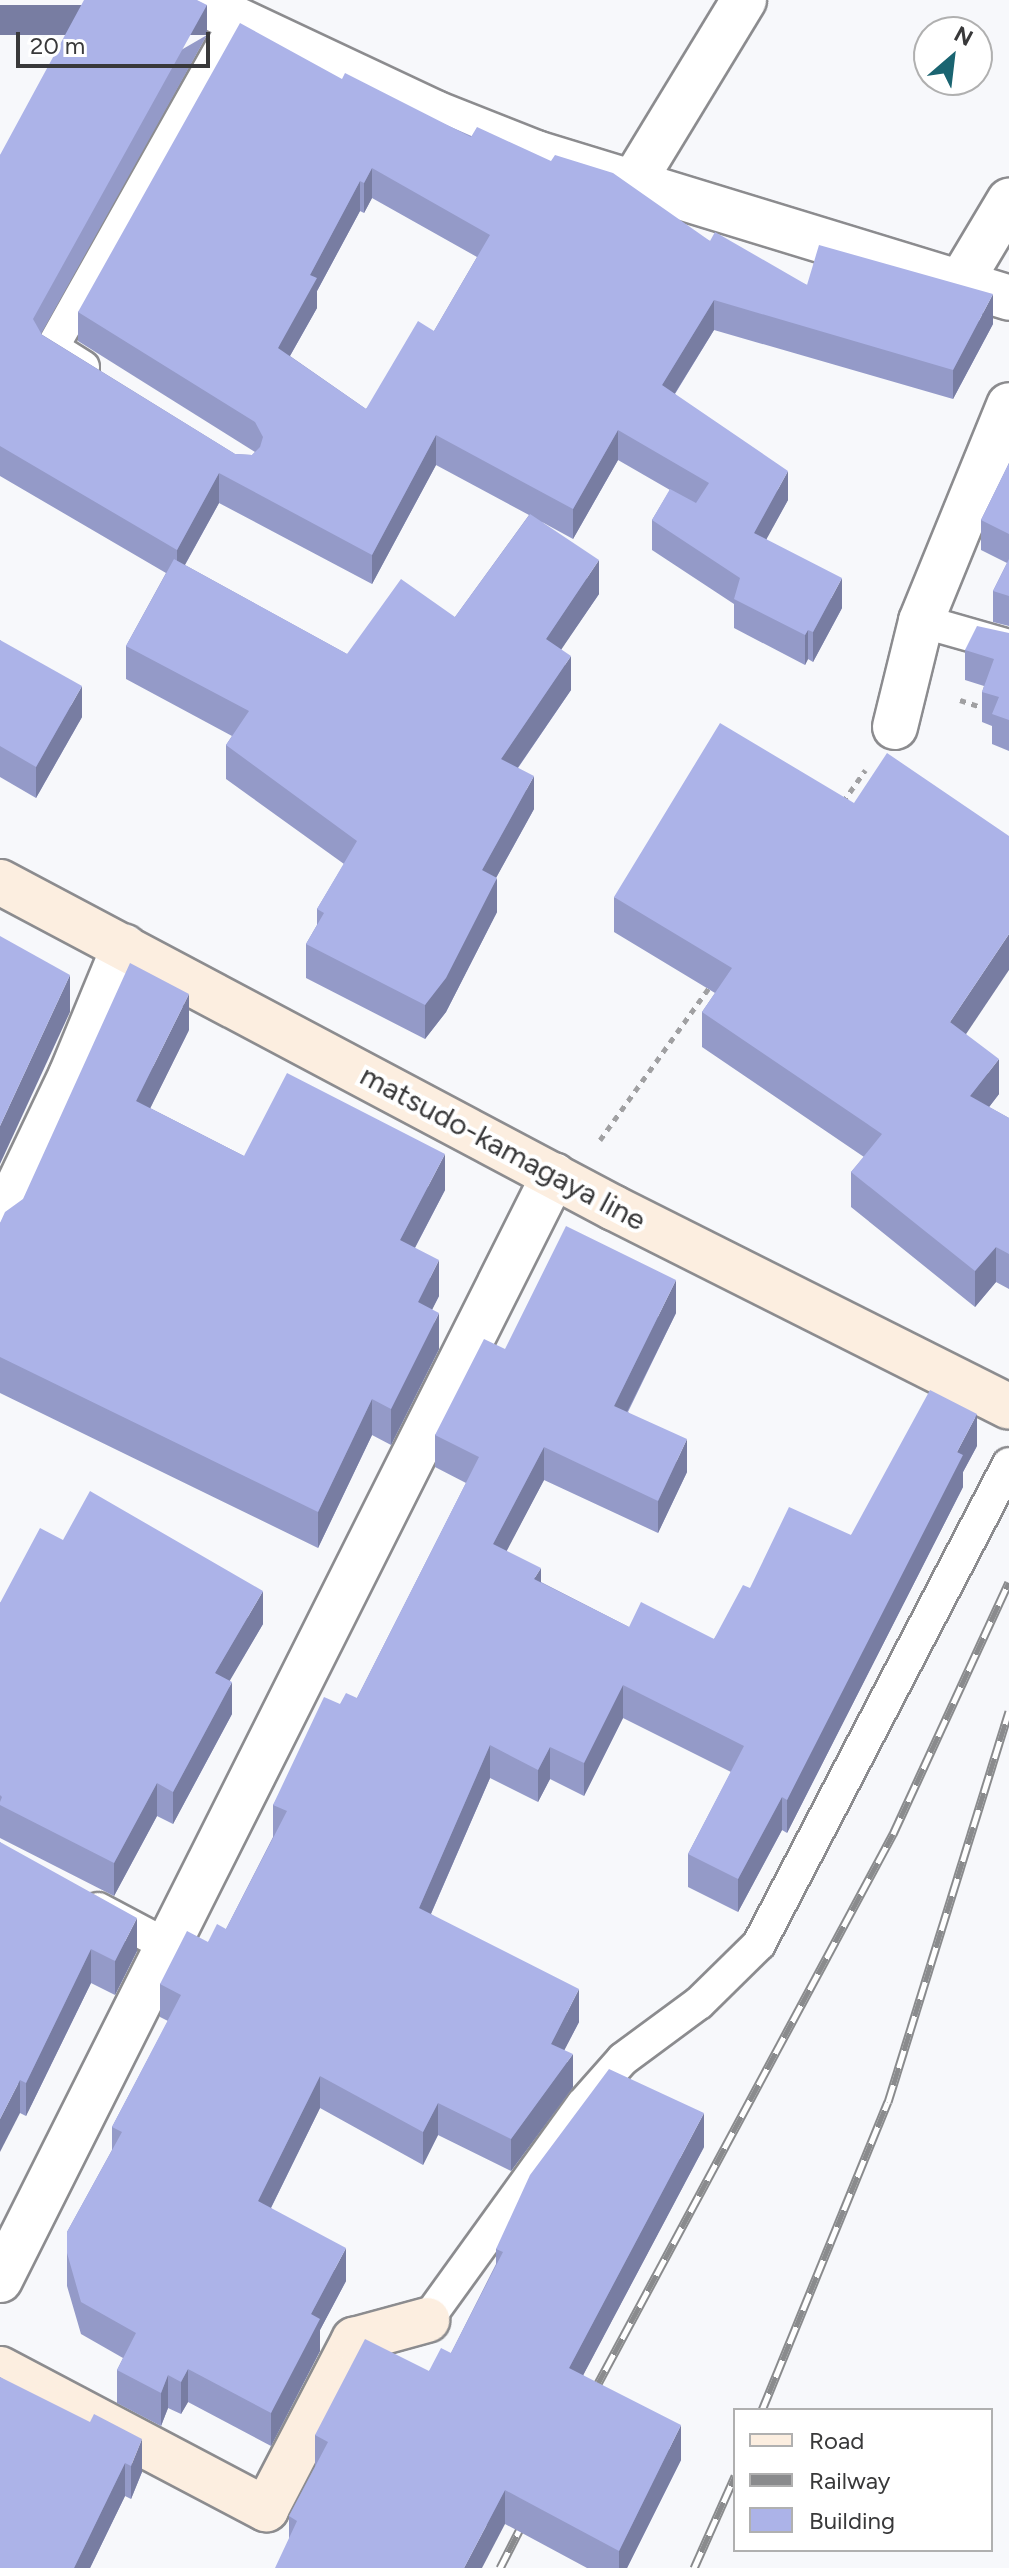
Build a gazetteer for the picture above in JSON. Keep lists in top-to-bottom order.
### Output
{
  "streets": {
    "main road": ["matsudo-kamagaya line"]
  },
  "legend": ["Road", "Railway", "Building"],
  "scale_bar": "20 m",
  "north": "top right"
}
